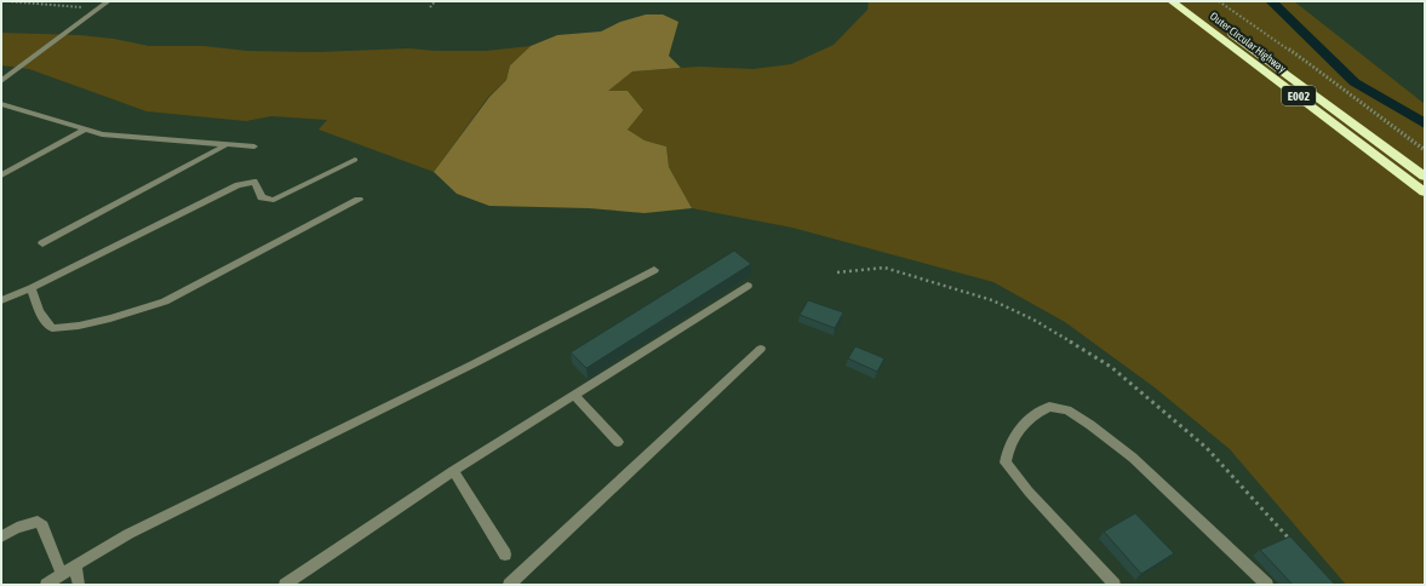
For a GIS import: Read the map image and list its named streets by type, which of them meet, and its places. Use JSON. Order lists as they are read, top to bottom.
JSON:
{
  "streets": {
    "highway": ["Outer Circular Highway", "E002"]
  }
}
